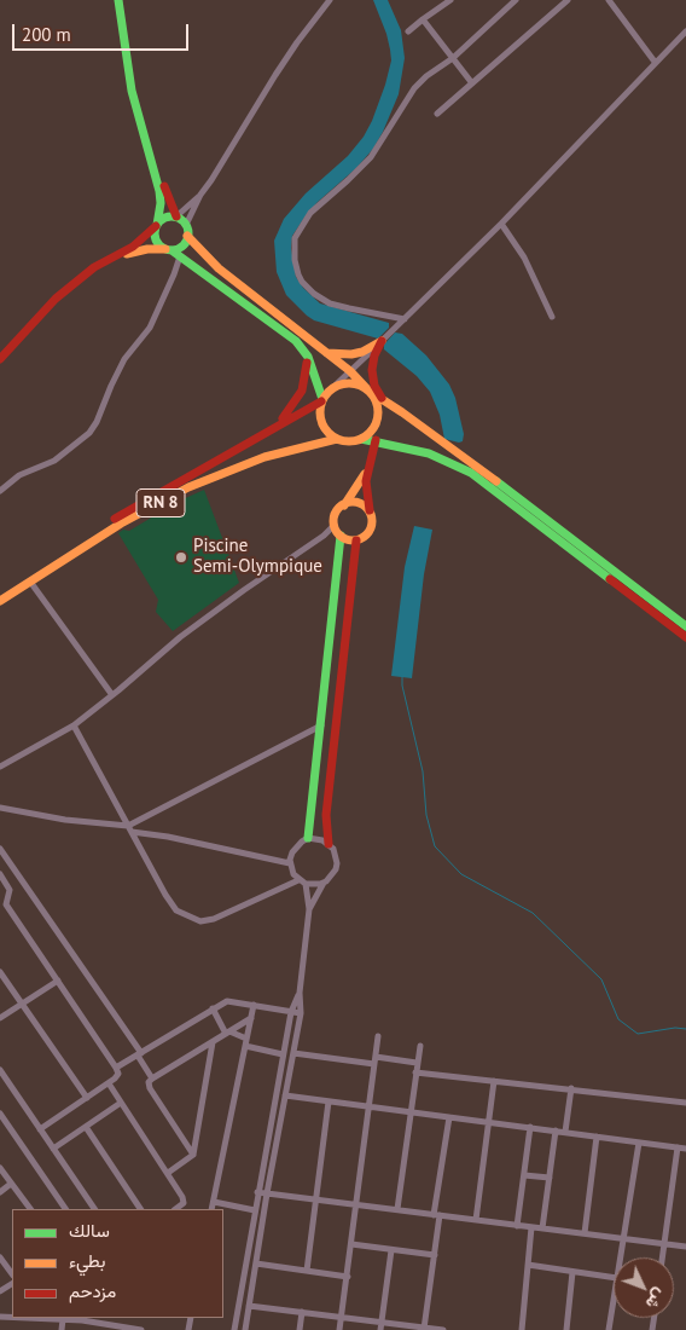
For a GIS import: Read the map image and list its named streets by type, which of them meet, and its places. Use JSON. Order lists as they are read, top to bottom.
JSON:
{
  "streets": {
    "main road": ["RN 8"]
  },
  "places": ["Piscine Semi-Olympique"],
  "legend": ["سالك", "بطيء", "مزدحم"],
  "scale_bar": "200 m",
  "north": "bottom right"
}
